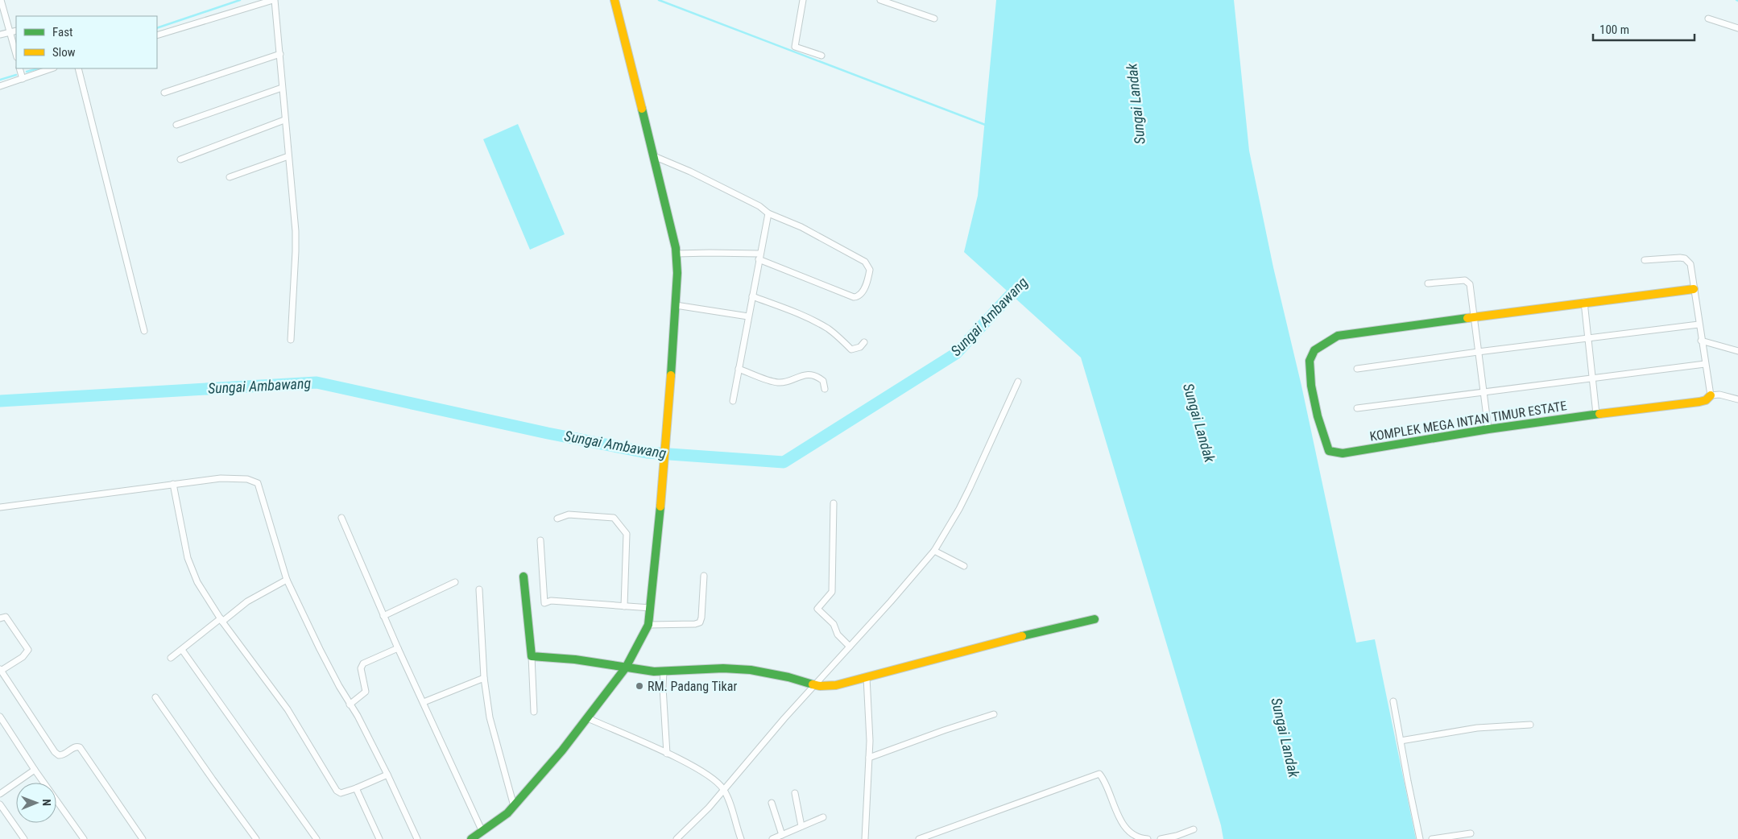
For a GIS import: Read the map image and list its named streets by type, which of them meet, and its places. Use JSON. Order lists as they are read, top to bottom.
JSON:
{
  "streets": {
    "street": ["KOMPLEK MEGA INTAN TIMUR ESTATE"]
  },
  "water": ["Sungai Landak", "Sungai Ambawang"],
  "places": ["RM. Padang Tikar"],
  "legend": ["Fast", "Slow"],
  "scale_bar": "100 m",
  "north": "right"
}
